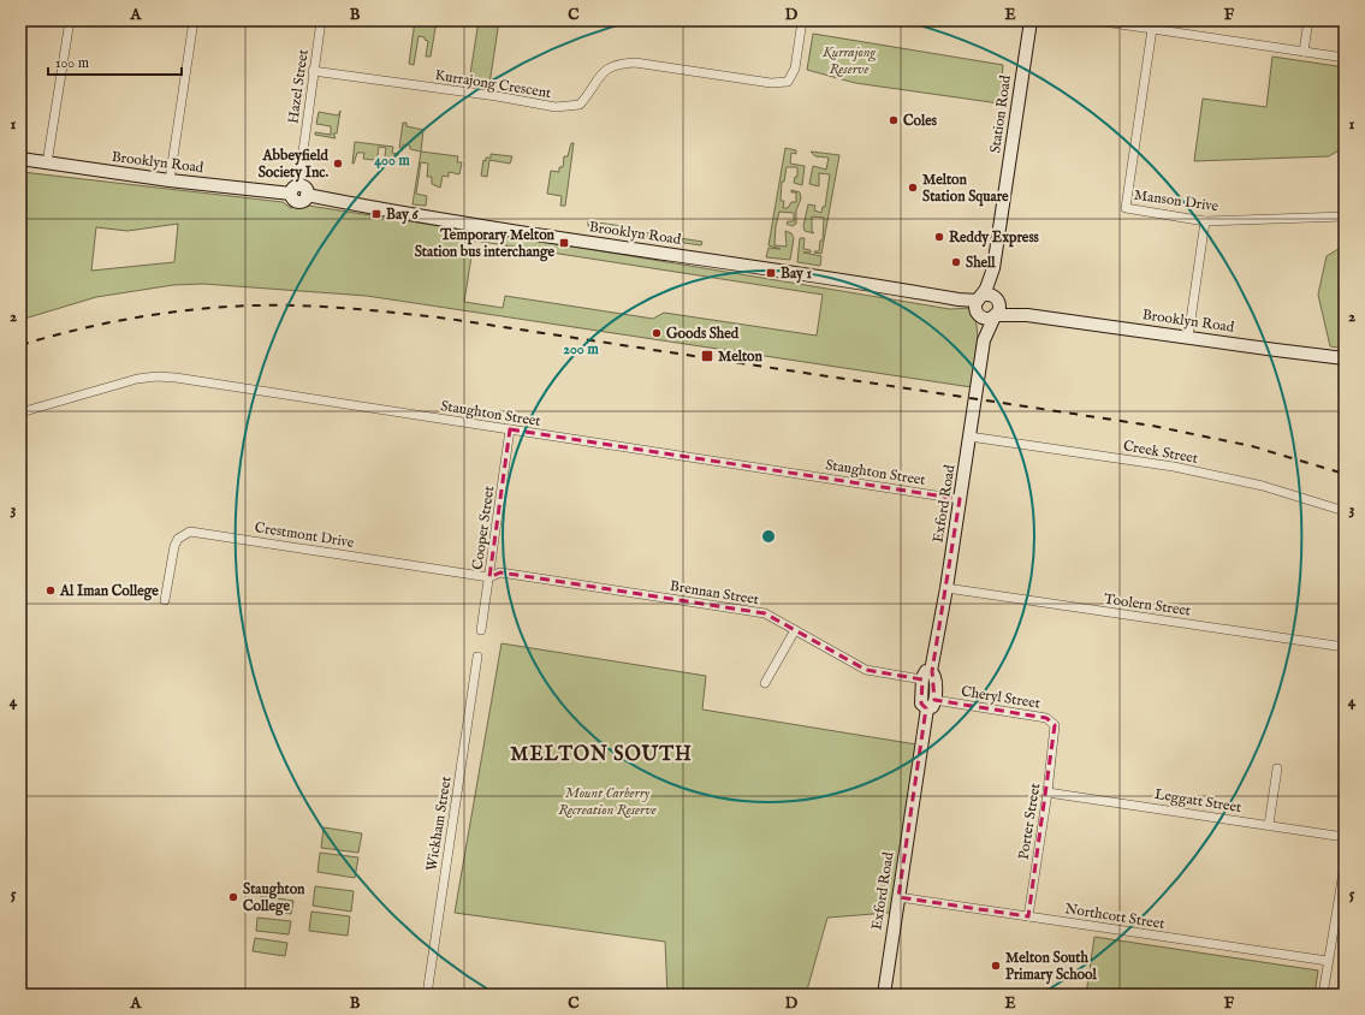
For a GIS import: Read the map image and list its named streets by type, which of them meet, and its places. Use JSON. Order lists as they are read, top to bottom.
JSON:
{
  "streets": {
    "street": [
      "Kurrajong Crescent",
      "Hazel Street",
      "Station Road",
      "Brooklyn Road",
      "Manson Drive",
      "Staughton Street",
      "Creek Street",
      "Exford Road",
      "Cooper Street",
      "Crestmont Drive",
      "Brennan Street",
      "Toolern Street",
      "Cheryl Street",
      "Leggatt Street",
      "Porter Street",
      "Wickham Street",
      "Northcott Street"
    ]
  },
  "crossings": [
    ["Kurrajong Crescent", "Hazel Street"],
    ["Hazel Street", "Brooklyn Road"],
    ["Station Road", "Brooklyn Road"],
    ["Station Road", "Exford Road"],
    ["Brooklyn Road", "Exford Road"],
    ["Staughton Street", "Exford Road"],
    ["Staughton Street", "Cooper Street"],
    ["Creek Street", "Exford Road"],
    ["Exford Road", "Brennan Street"],
    ["Exford Road", "Toolern Street"],
    ["Exford Road", "Cheryl Street"],
    ["Exford Road", "Northcott Street"],
    ["Cooper Street", "Crestmont Drive"],
    ["Cooper Street", "Brennan Street"],
    ["Crestmont Drive", "Brennan Street"],
    ["Cheryl Street", "Porter Street"],
    ["Leggatt Street", "Porter Street"],
    ["Porter Street", "Northcott Street"]
  ],
  "districts": ["MELTON SOUTH"],
  "parks": ["Kurrajong Reserve", "Mount Carberry Recreation Reserve"],
  "places": {
    "other": [
      "Coles",
      "Abbeyfield Society Inc.",
      "Melton Station Square",
      "Reddy Express",
      "Shell",
      "Goods Shed",
      "Al Iman College",
      "Staughton College",
      "Melton South Primary School"
    ],
    "transit": [
      "Bay 6",
      "Temporary Melton Station bus interchange",
      "Bay 1",
      "Melton"
    ]
  },
  "scale_bar": "100 m",
  "grid": {
    "columns": [
      "A",
      "B",
      "C",
      "D",
      "E",
      "F"
    ],
    "rows": [
      "1",
      "2",
      "3",
      "4",
      "5"
    ]
  },
  "rings": ["400 m", "200 m"]
}
